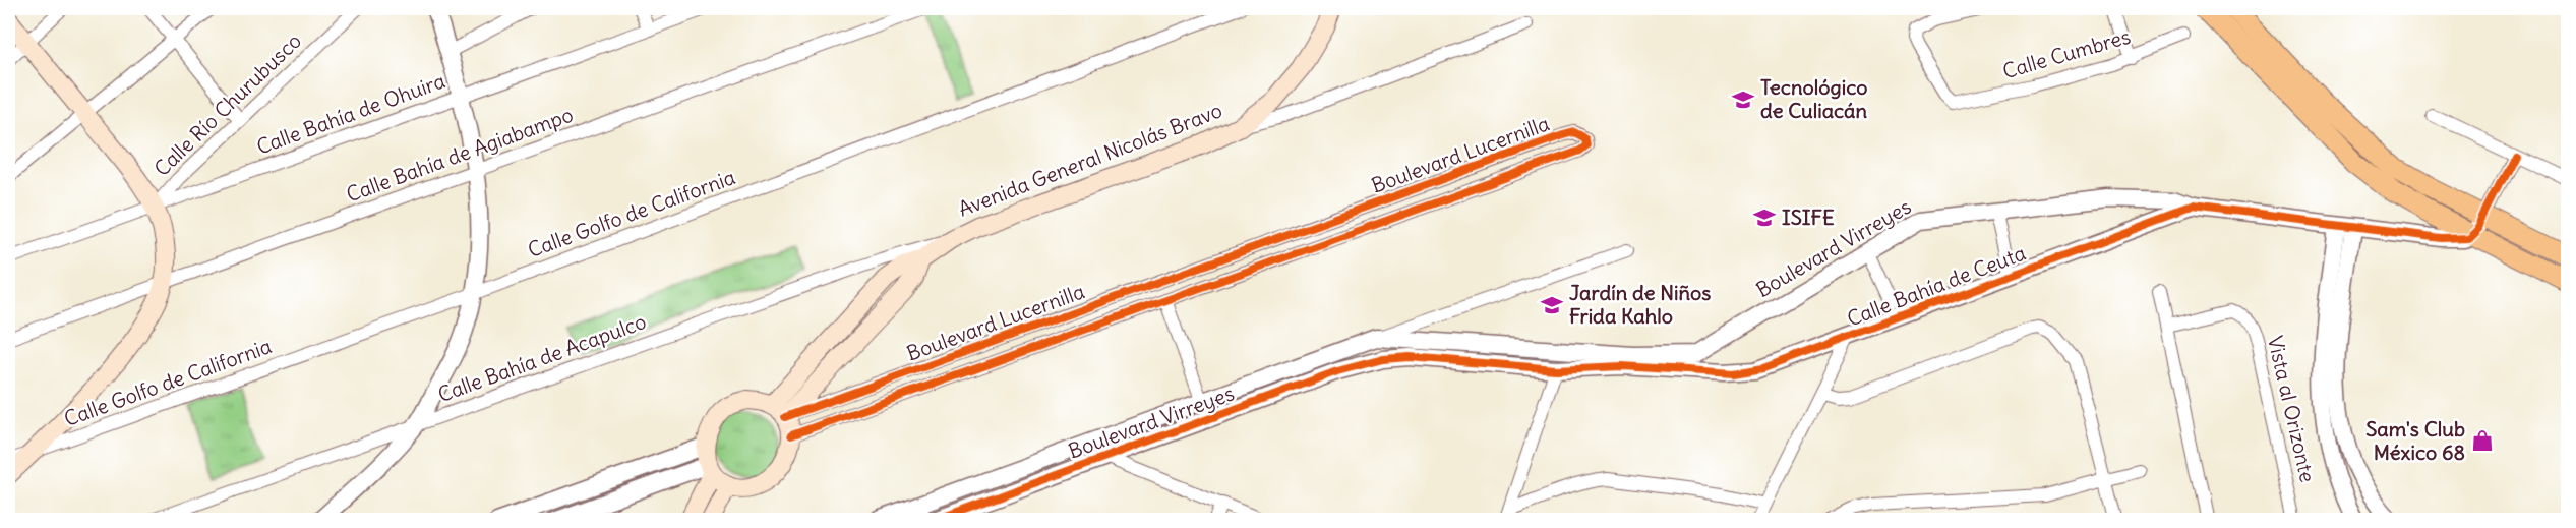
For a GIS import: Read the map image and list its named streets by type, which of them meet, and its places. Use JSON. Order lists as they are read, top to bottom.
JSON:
{
  "streets": {
    "main road": ["Avenida General Nicolás Bravo"],
    "street": [
      "Calle Cumbres",
      "Calle Río Churubusco",
      "Calle Bahía de Ohuira",
      "Calle Bahía de Agiabampo",
      "Boulevard Lucernilla",
      "Calle Golfo de California",
      "Boulevard Virreyes",
      "Calle Bahía de Ceuta",
      "Calle Bahía de Acapulco",
      "Vista al Orizonte"
    ]
  },
  "crossings": [
    ["Calle Río Churubusco", "Calle Bahía de Ohuira"],
    ["Boulevard Lucernilla", "Avenida General Nicolás Bravo"],
    ["Avenida General Nicolás Bravo", "Calle Bahía de Acapulco"],
    ["Boulevard Virreyes", "Calle Bahía de Ceuta"]
  ],
  "places": {
    "school or university": ["Tecnológico de Culiacán", "ISIFE", "Jardín de Niños Frida Kahlo"],
    "shop": ["Sam's Club México 68"]
  }
}
